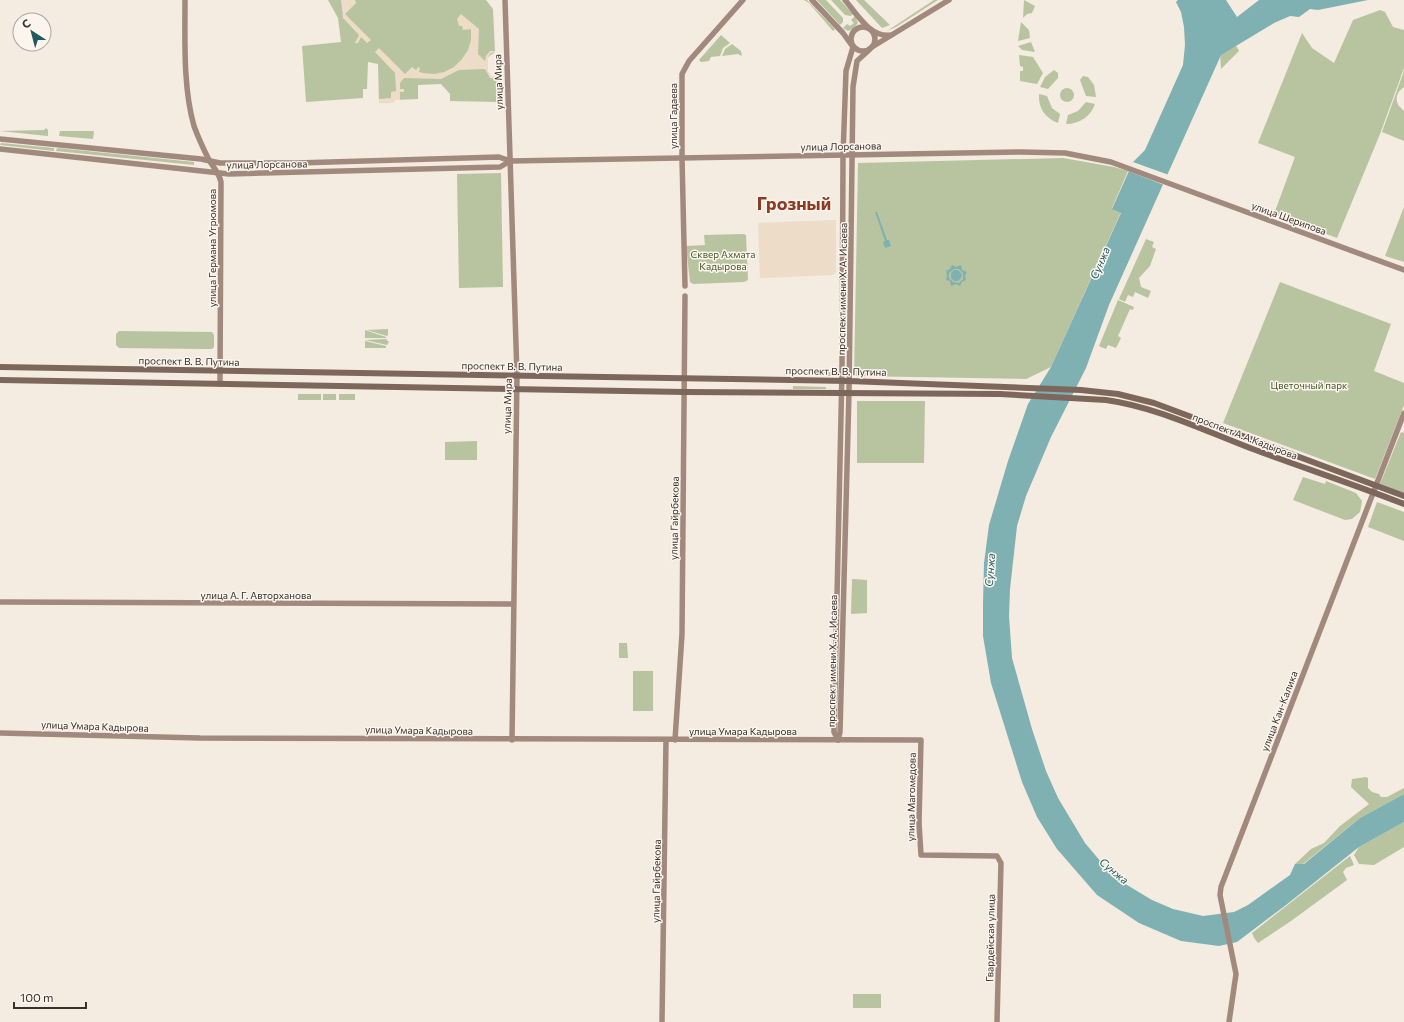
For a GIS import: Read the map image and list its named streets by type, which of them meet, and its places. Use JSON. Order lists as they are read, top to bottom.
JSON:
{
  "streets": {
    "main road": [
      "улица Мира",
      "улица Гадаева",
      "улица Лорсанова",
      "улица Шерипова",
      "улица Германа Угрюмова",
      "проспект имени Х. А. Исаева",
      "проспект В. В. Путина",
      "проспект А.А.Кадырова",
      "улица Гайрбекова",
      "улица А. Г. Авторханова",
      "улица Кан-Калика",
      "улица Умара Кадырова",
      "улица Магомедова",
      "Гвардейская улица"
    ]
  },
  "crossings": [
    ["улица Мира", "улица Лорсанова"],
    ["улица Мира", "проспект В. В. Путина"],
    ["улица Мира", "улица А. Г. Авторханова"],
    ["улица Мира", "улица Умара Кадырова"],
    ["улица Гадаева", "улица Лорсанова"],
    ["улица Лорсанова", "улица Шерипова"],
    ["улица Лорсанова", "улица Германа Угрюмова"],
    ["улица Лорсанова", "проспект имени Х. А. Исаева"],
    ["улица Германа Угрюмова", "проспект В. В. Путина"],
    ["проспект имени Х. А. Исаева", "проспект В. В. Путина"],
    ["проспект имени Х. А. Исаева", "улица Умара Кадырова"],
    ["проспект В. В. Путина", "проспект А.А.Кадырова"],
    ["проспект В. В. Путина", "улица Гайрбекова"],
    ["проспект А.А.Кадырова", "улица Кан-Калика"],
    ["улица Гайрбекова", "улица Умара Кадырова"],
    ["улица Умара Кадырова", "улица Магомедова"],
    ["улица Магомедова", "Гвардейская улица"]
  ],
  "districts": ["Грозный"],
  "water": ["Сунжа"],
  "parks": ["Сквер Ахмата Кадырова", "Цветочный парк"],
  "scale_bar": "100 m",
  "north": "top left"
}
